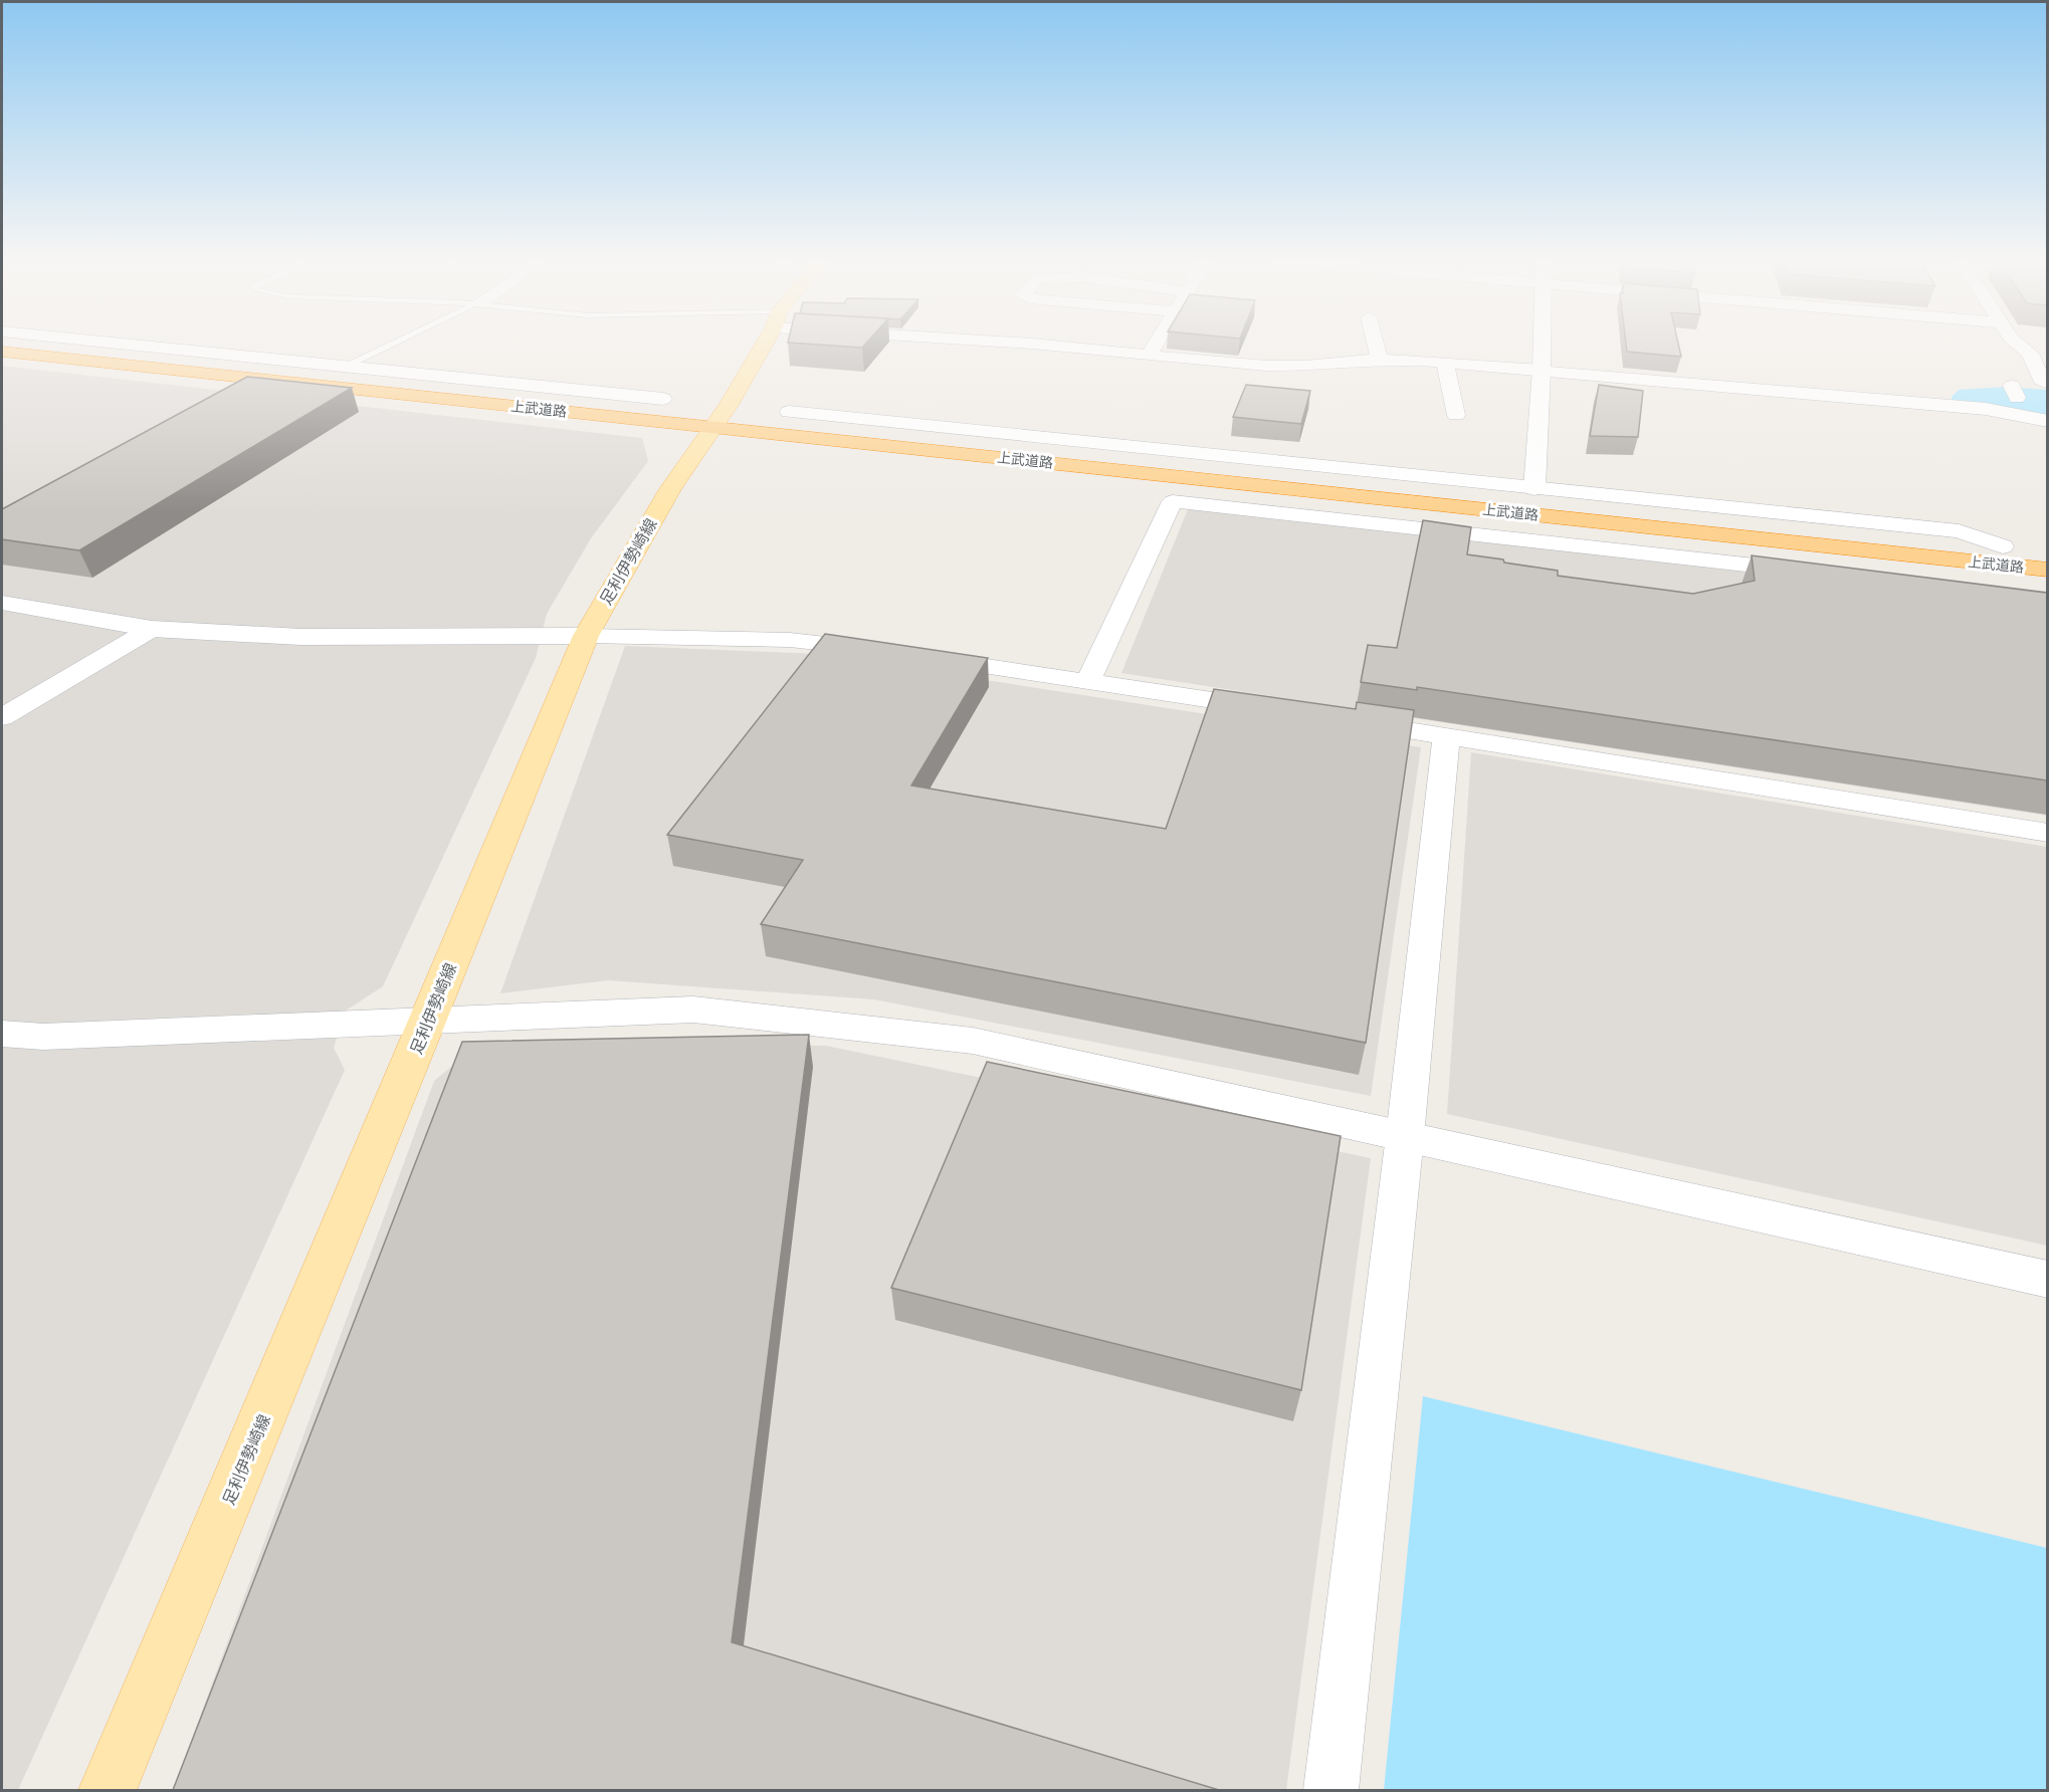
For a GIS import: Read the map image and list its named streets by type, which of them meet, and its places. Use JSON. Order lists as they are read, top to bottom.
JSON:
{
  "streets": {
    "highway": ["上武道路"],
    "main road": ["足利伊勢崎線"]
  },
  "crossings": [
    ["上武道路", "足利伊勢崎線"]
  ]
}
